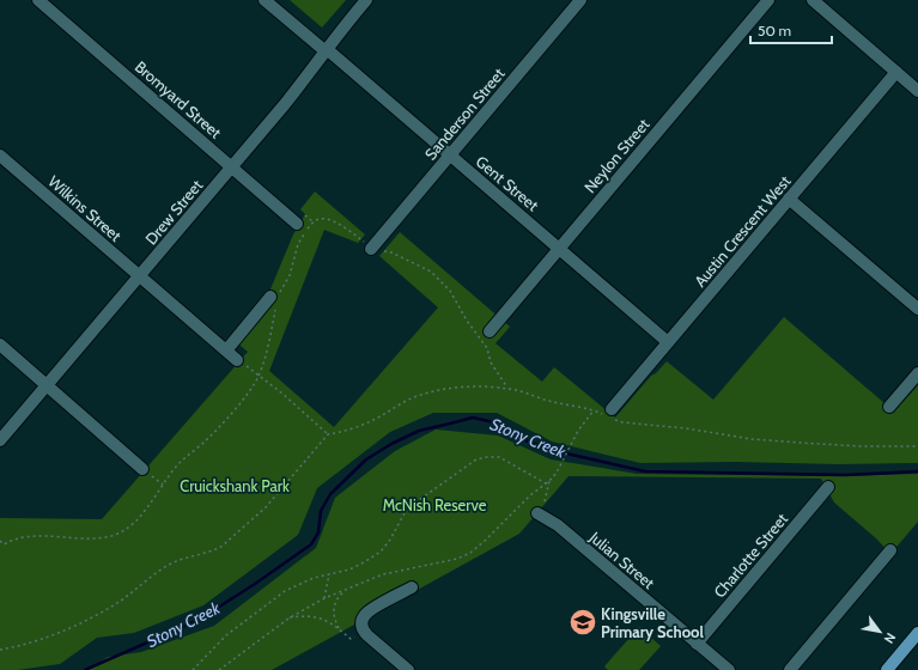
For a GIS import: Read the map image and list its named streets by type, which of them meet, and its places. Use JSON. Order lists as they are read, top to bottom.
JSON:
{
  "streets": {
    "street": [
      "Bromyard Street",
      "Sanderson Street",
      "Neylon Street",
      "Gent Street",
      "Wilkins Street",
      "Drew Street",
      "Austin Crescent West",
      "Charlotte Street",
      "Julian Street"
    ]
  },
  "crossings": [
    ["Bromyard Street", "Drew Street"],
    ["Sanderson Street", "Gent Street"],
    ["Neylon Street", "Gent Street"],
    ["Gent Street", "Drew Street"],
    ["Gent Street", "Austin Crescent West"],
    ["Wilkins Street", "Drew Street"],
    ["Charlotte Street", "Julian Street"]
  ],
  "water": ["Stony Creek"],
  "parks": ["Cruickshank Park", "McNish Reserve"],
  "places": {
    "school or university": ["Kingsville Primary School"]
  },
  "scale_bar": "50 m",
  "north": "bottom right"
}
